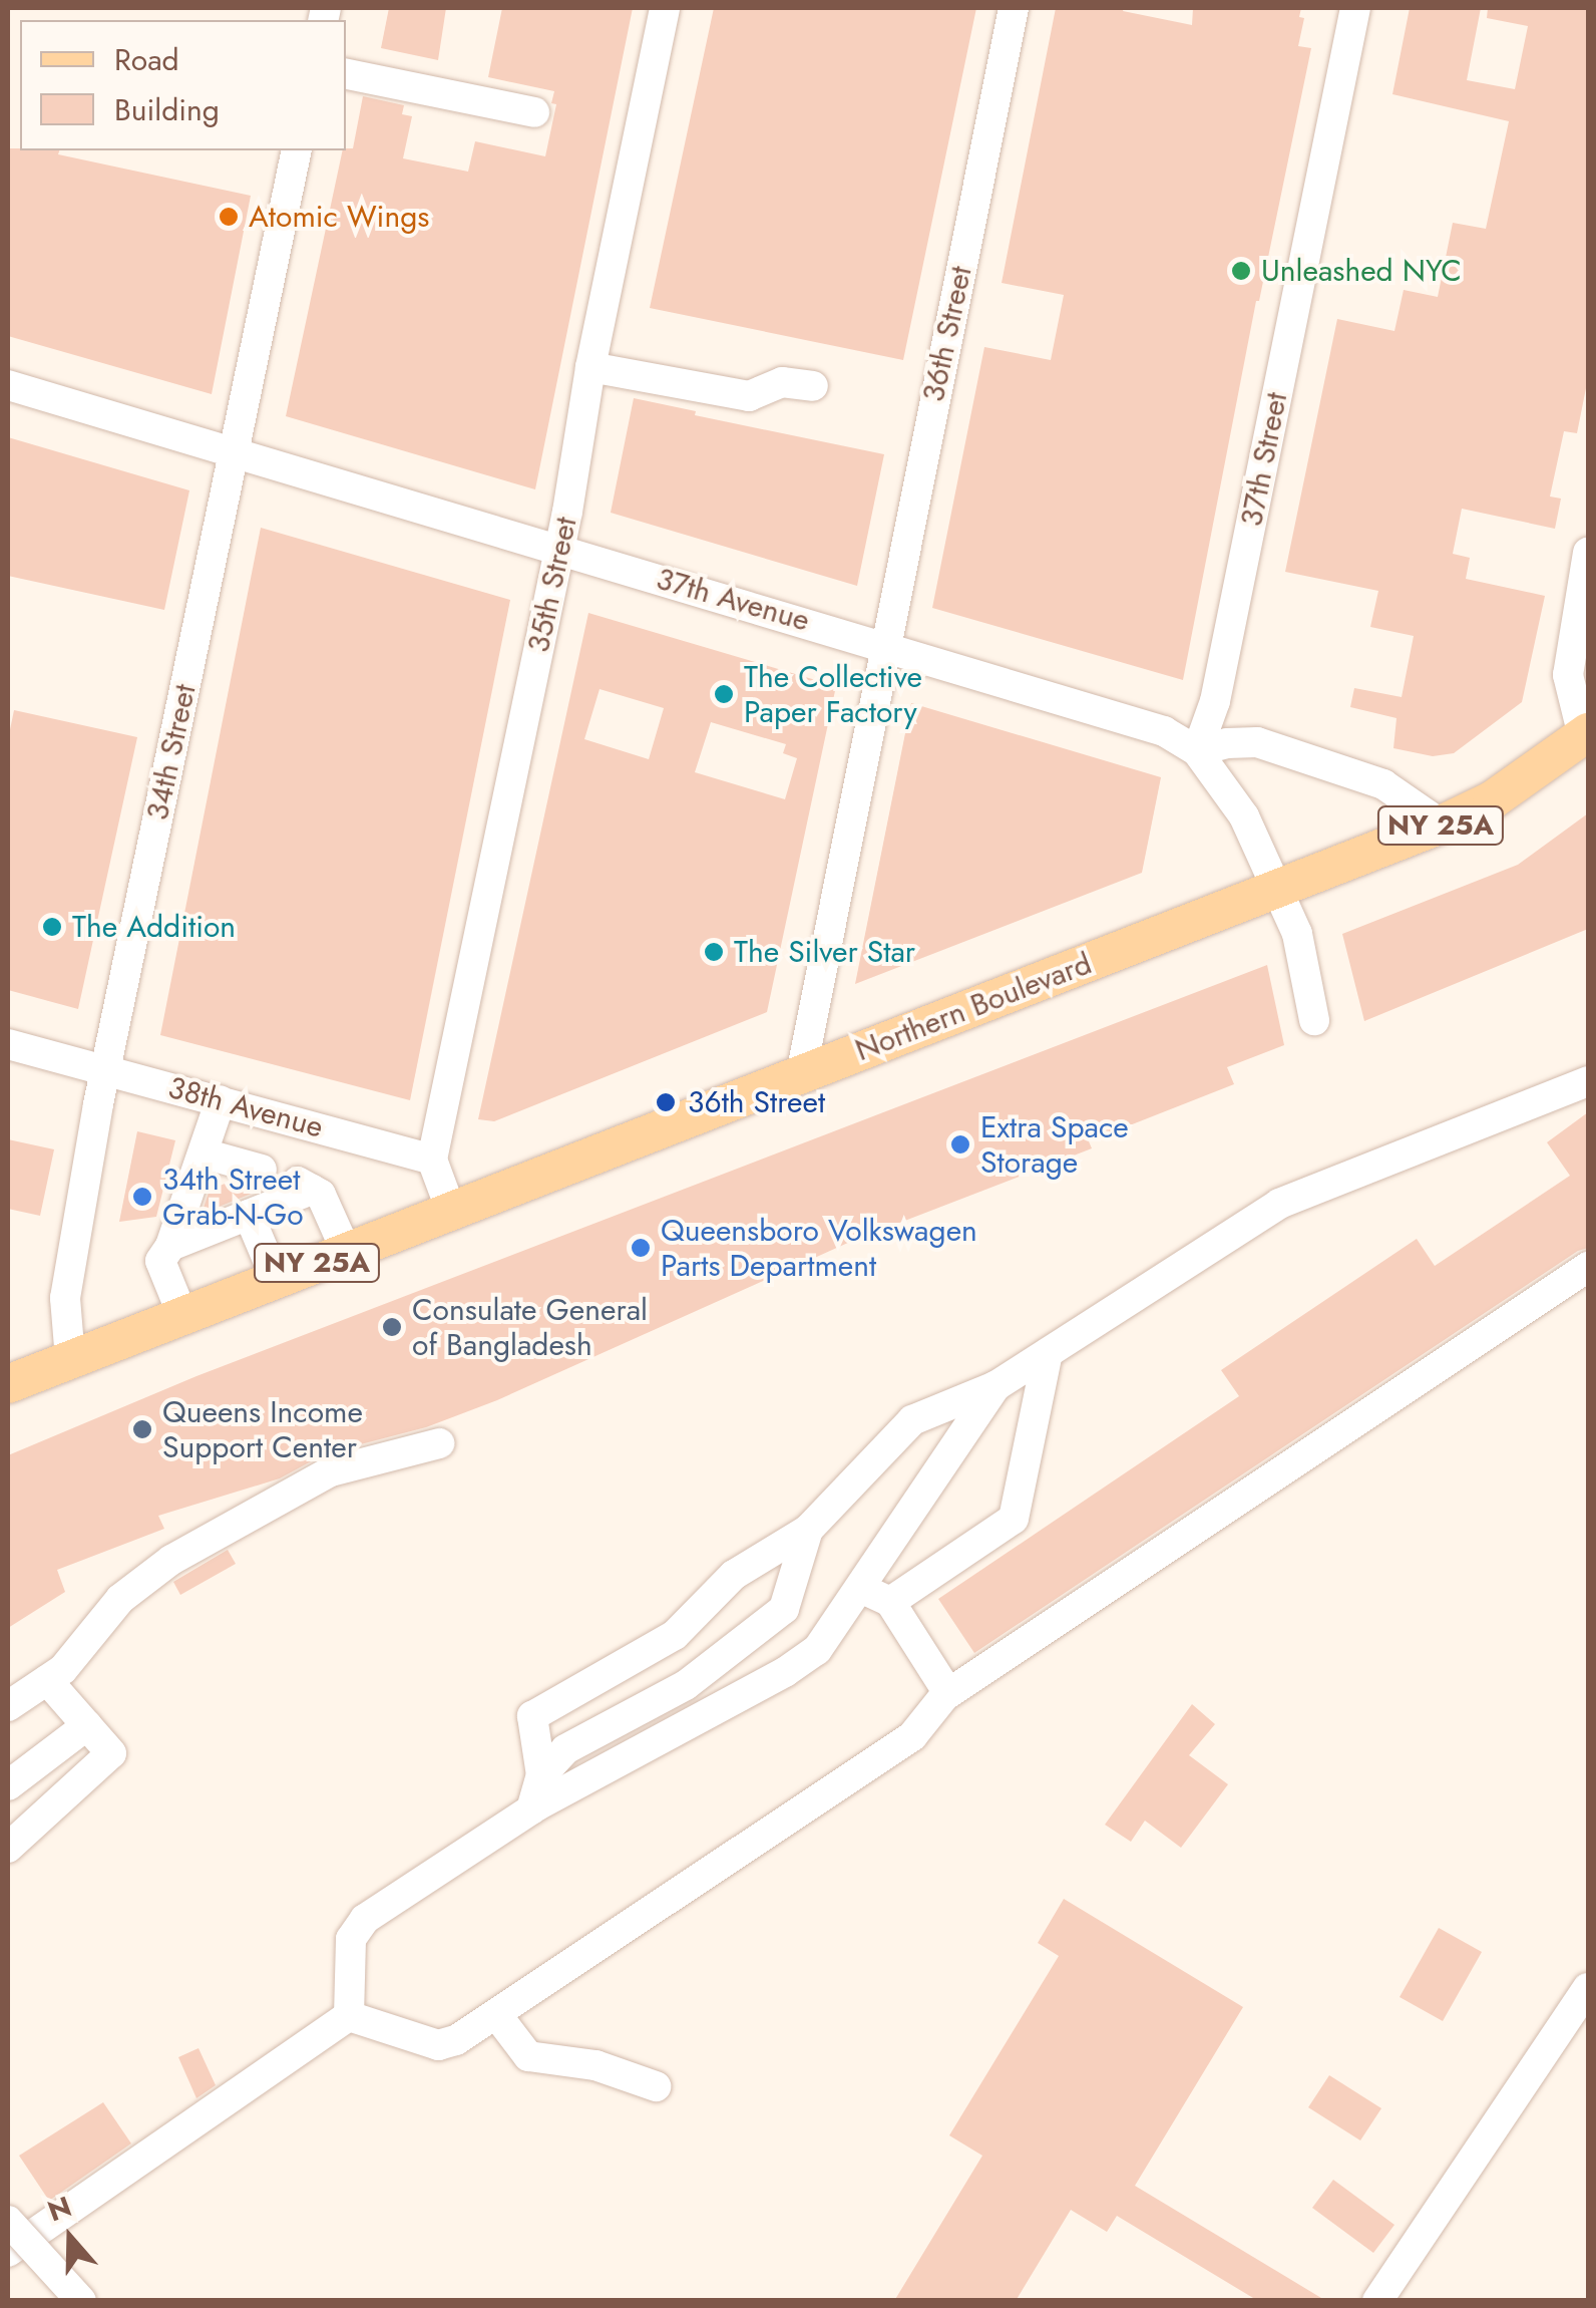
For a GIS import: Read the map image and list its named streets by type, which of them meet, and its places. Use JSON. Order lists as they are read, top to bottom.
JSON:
{
  "streets": {
    "main road": ["NY 25A", "Northern Boulevard"],
    "street": [
      "36th Street",
      "37th Street",
      "35th Street",
      "37th Avenue",
      "34th Street",
      "38th Avenue"
    ]
  },
  "crossings": [
    ["36th Street", "37th Avenue"],
    ["36th Street", "Northern Boulevard"],
    ["37th Street", "37th Avenue"],
    ["35th Street", "37th Avenue"],
    ["35th Street", "38th Avenue"],
    ["37th Avenue", "34th Street"],
    ["34th Street", "Northern Boulevard"],
    ["34th Street", "38th Avenue"]
  ],
  "places": [
    "Atomic Wings",
    "Unleashed NYC",
    "The Collective Paper Factory",
    "The Addition",
    "The Silver Star",
    "36th Street",
    "Extra Space Storage",
    "34th Street Grab-N-Go",
    "Queensboro Volkswagen Parts Department",
    "Consulate General of Bangladesh",
    "Queens Income Support Center"
  ],
  "legend": ["Road", "Building"],
  "north": "top"
}
